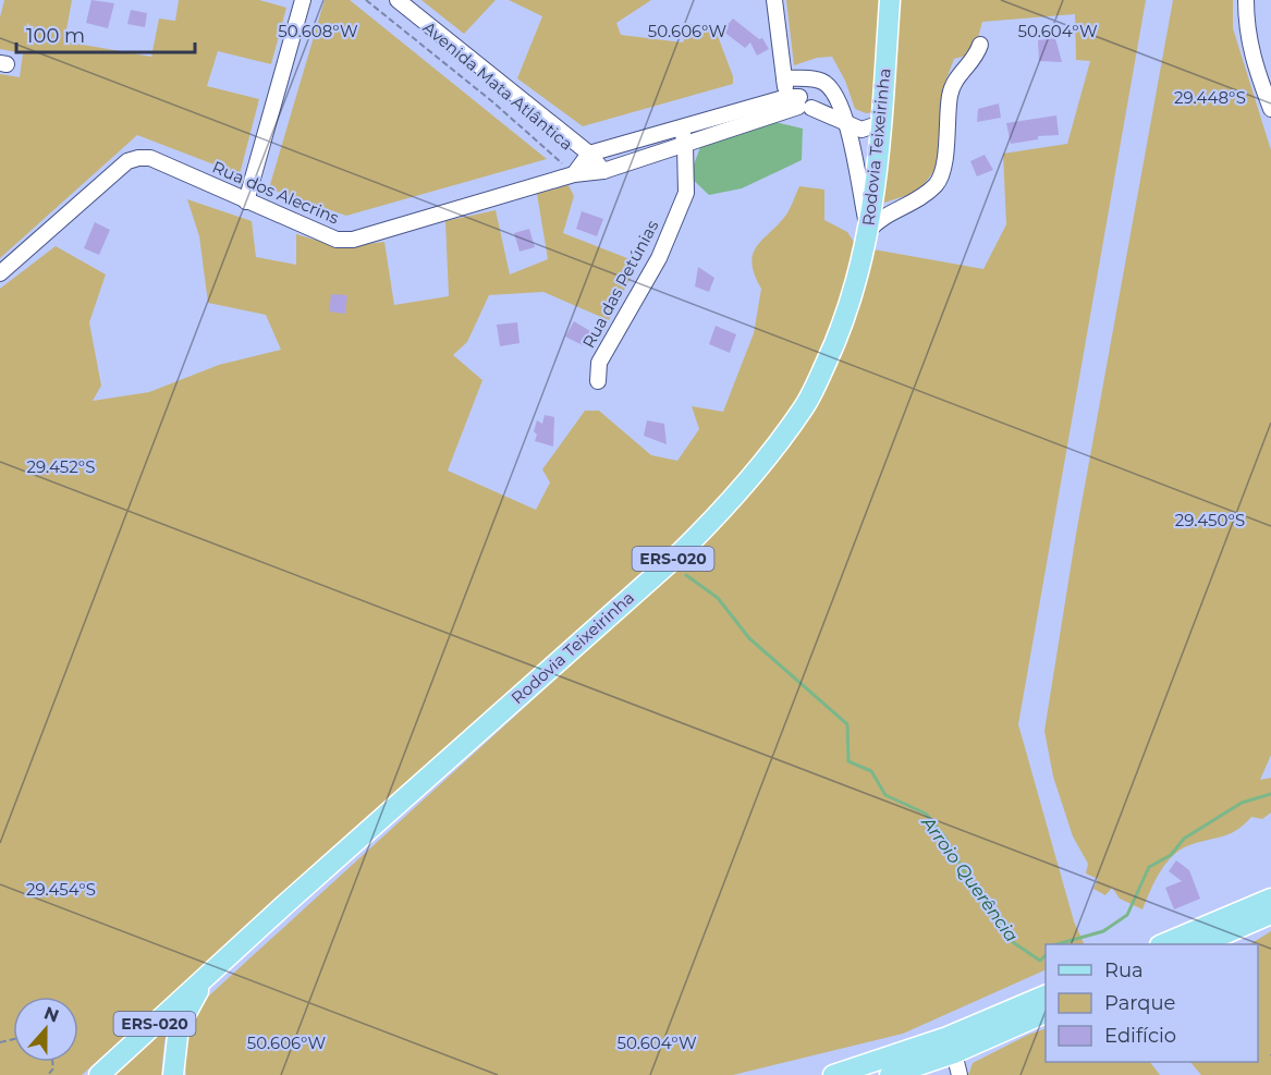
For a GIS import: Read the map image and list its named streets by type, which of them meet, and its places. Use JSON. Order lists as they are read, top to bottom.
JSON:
{
  "streets": {
    "main road": ["Rodovia Teixeirinha", "ERS-020"],
    "street": ["Avenida Mata Atlântica", "Rua dos Alecrins", "Rua das Petúnias"]
  },
  "crossings": [
    ["Avenida Mata Atlântica", "Rua dos Alecrins"],
    ["Avenida Mata Atlântica", "Rua das Petúnias"]
  ],
  "water": ["Arroio Querência"],
  "legend": ["Rua", "Parque", "Edifício"],
  "scale_bar": "100 m",
  "north": "top",
  "coordinates": [
    "50.608°W",
    "50.606°W",
    "50.604°W",
    "29.448°S",
    "29.452°S",
    "29.450°S",
    "29.454°S"
  ]
}
